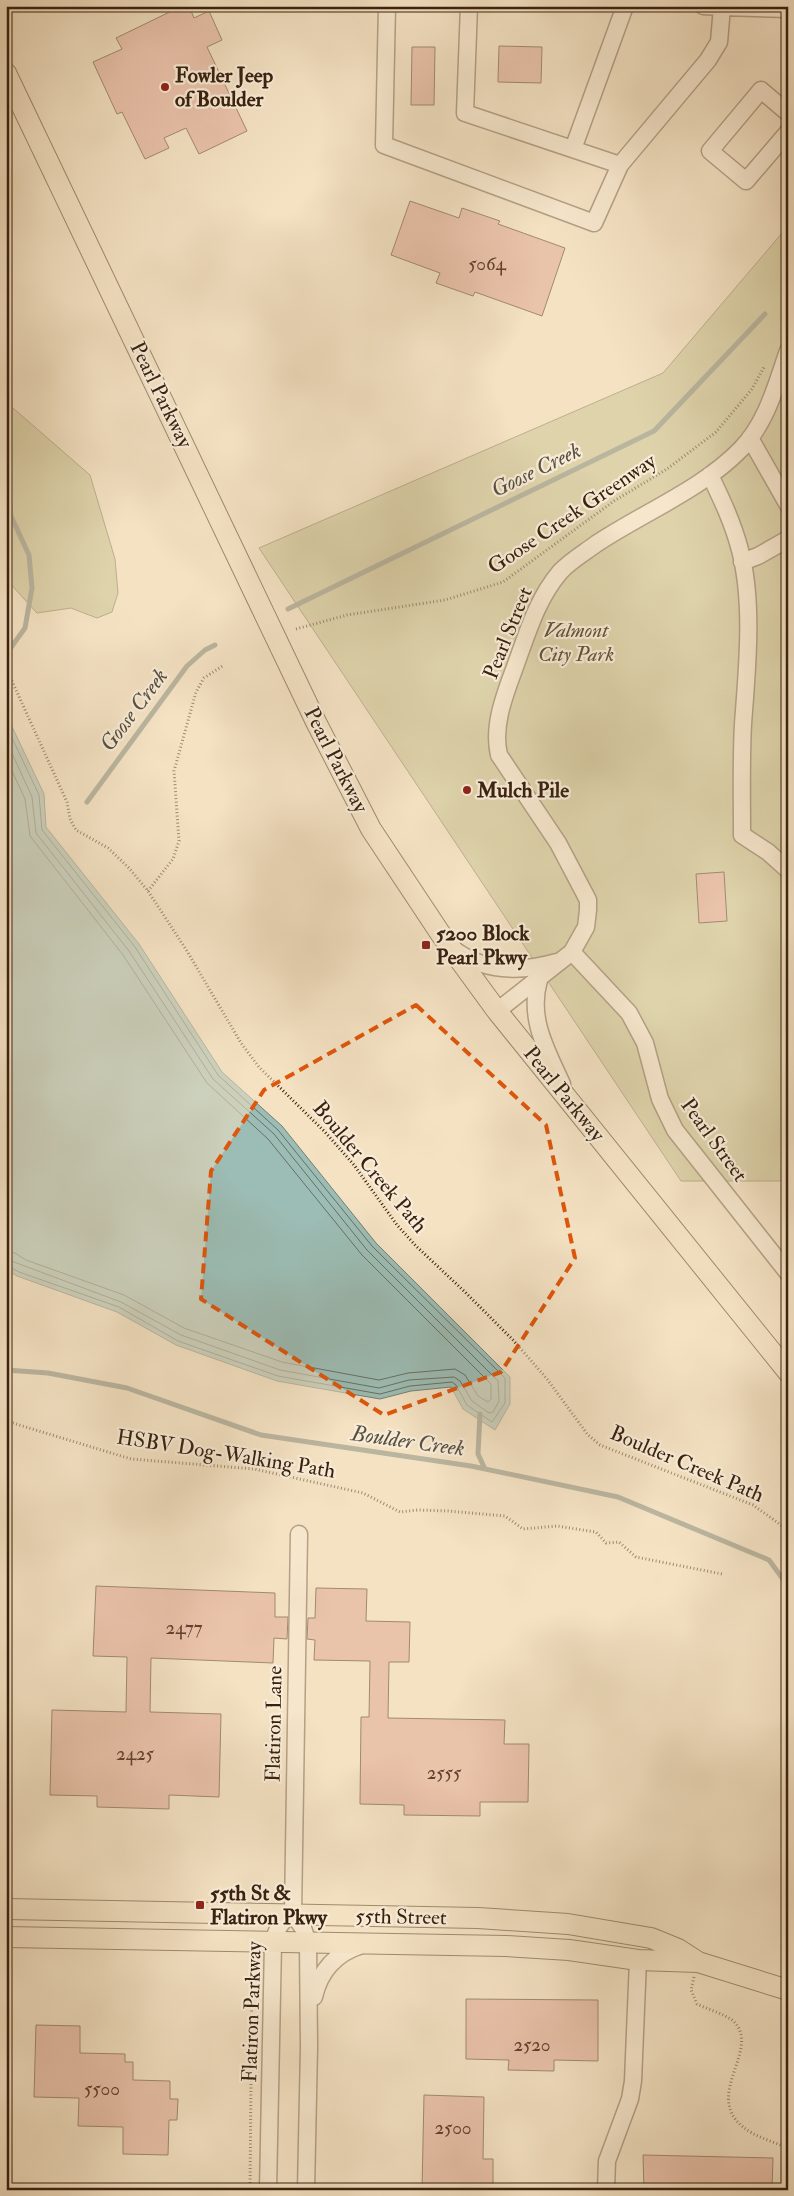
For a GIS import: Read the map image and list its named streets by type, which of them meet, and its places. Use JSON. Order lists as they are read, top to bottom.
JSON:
{
  "streets": {
    "main road": ["Pearl Parkway", "55th Street"],
    "street": ["Pearl Street", "Flatiron Lane", "Flatiron Parkway"],
    "path": ["Goose Creek Greenway", "Boulder Creek Path", "HSBV Dog-Walking Path"]
  },
  "crossings": [
    ["Pearl Parkway", "Pearl Street"],
    ["Flatiron Lane", "55th Street"],
    ["Flatiron Lane", "Flatiron Parkway"],
    ["55th Street", "Flatiron Parkway"]
  ],
  "water": ["Goose Creek", "Boulder Creek"],
  "parks": ["Valmont City Park"],
  "places": {
    "other": ["Fowler Jeep of Boulder", "Mulch Pile"],
    "transit": ["5200 Block Pearl Pkwy", "55th St & Flatiron Pkwy"]
  },
  "house_numbers": [
    "5064",
    "2477",
    "2425",
    "2555",
    "2520",
    "5500",
    "2500"
  ]
}
